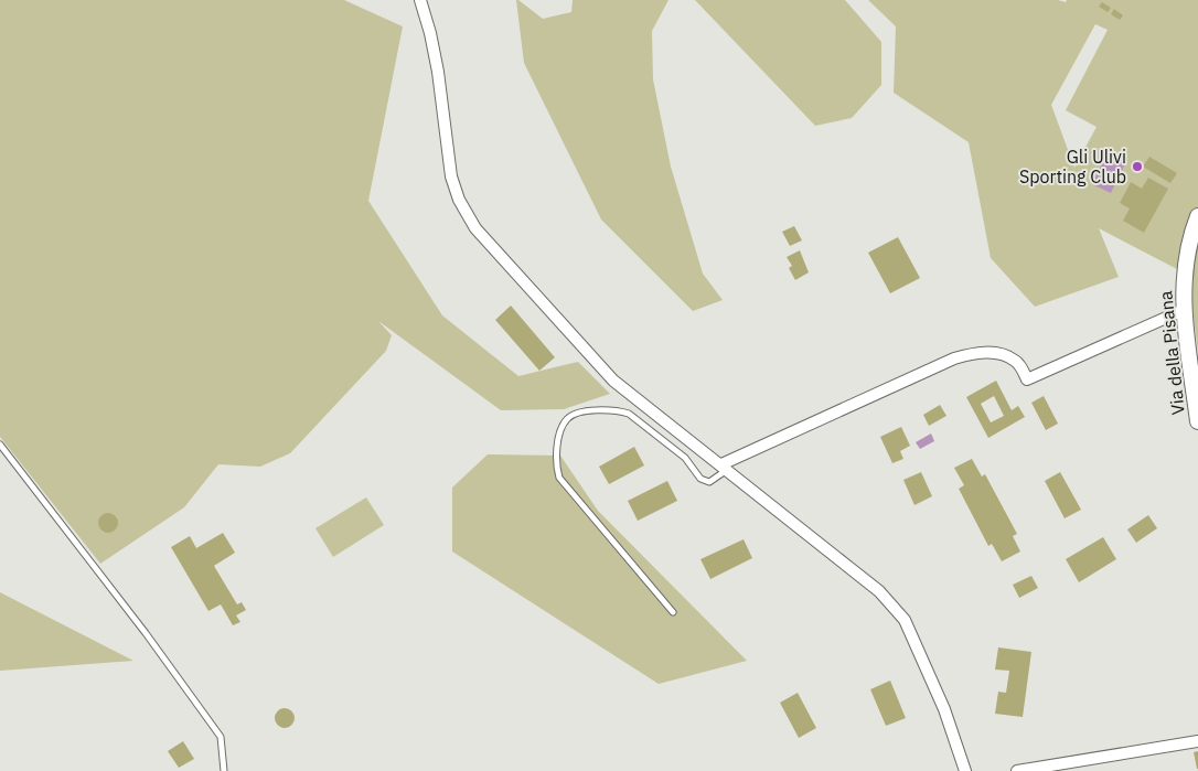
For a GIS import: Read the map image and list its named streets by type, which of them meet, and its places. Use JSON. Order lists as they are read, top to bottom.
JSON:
{
  "streets": {
    "main road": ["Via della Pisana"]
  },
  "places": ["Gli Ulivi Sporting Club"]
}
